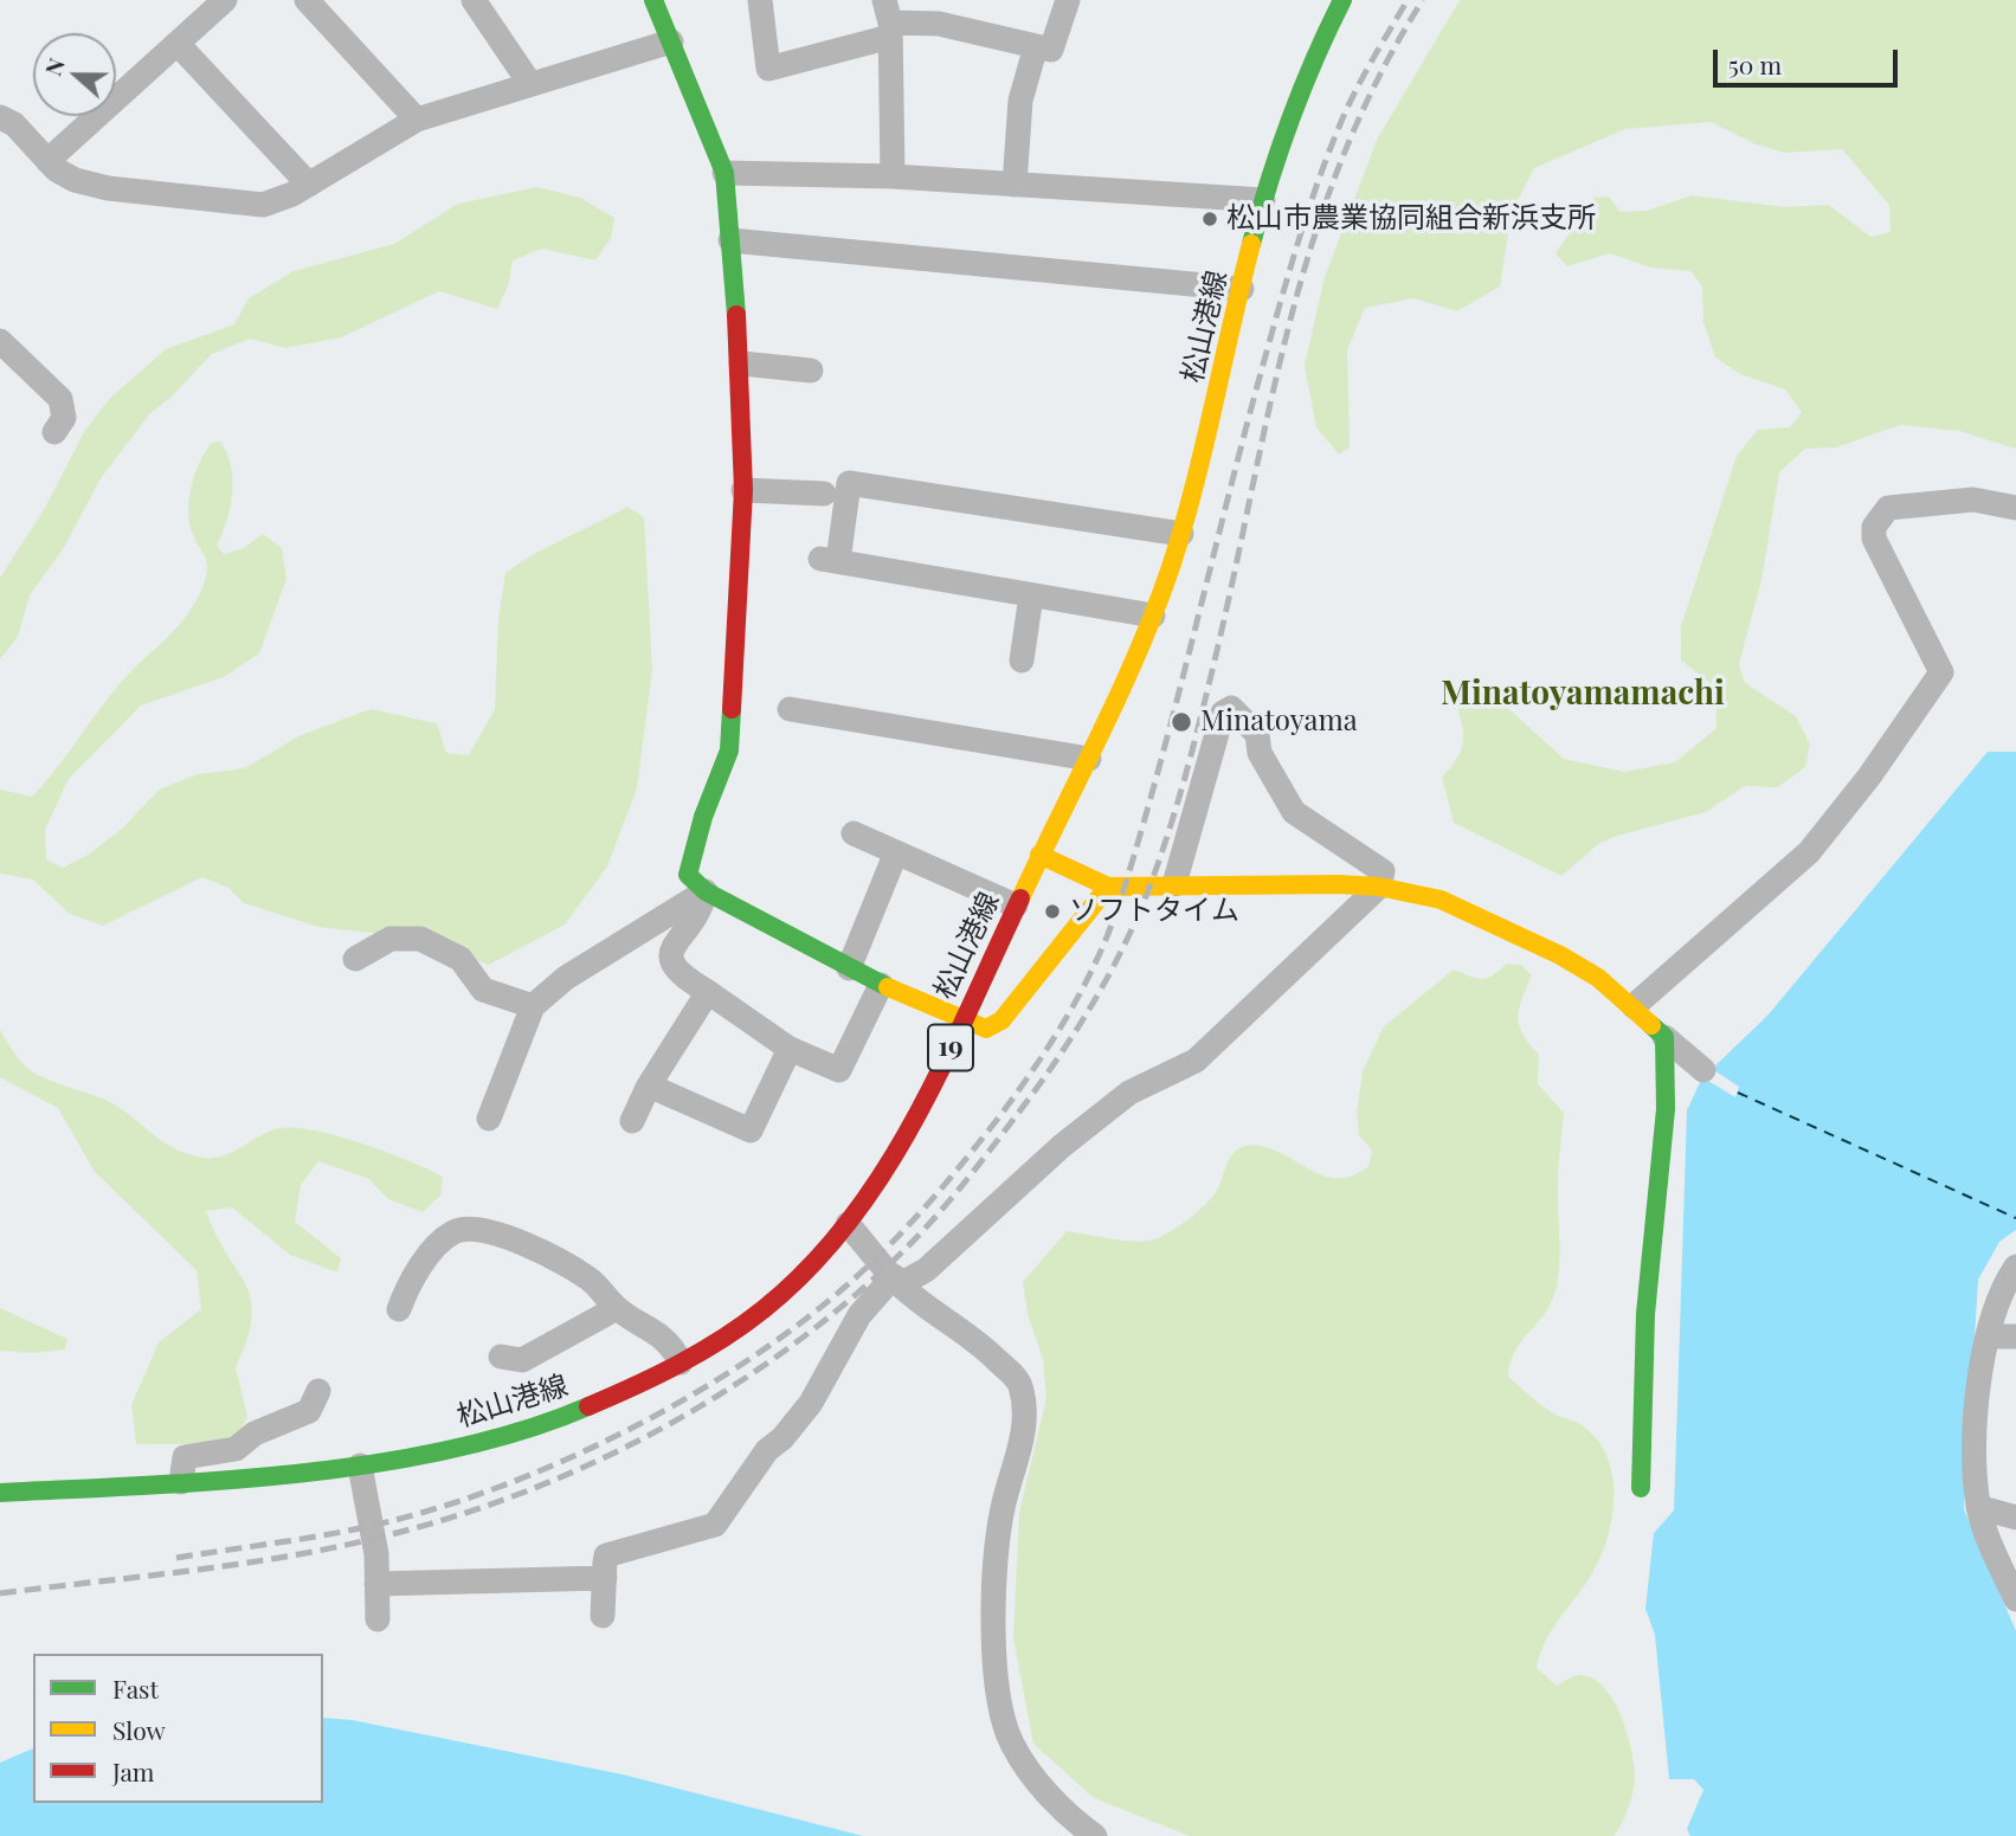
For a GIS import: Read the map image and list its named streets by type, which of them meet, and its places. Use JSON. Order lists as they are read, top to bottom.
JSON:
{
  "streets": {
    "street": ["松山港線", "19"]
  },
  "districts": ["Minatoyamamachi"],
  "places": ["松山市農業協同組合新浜支所", "Minatoyama", "ソフトタイム"],
  "legend": ["Fast", "Slow", "Jam"],
  "scale_bar": "50 m",
  "north": "left"
}
